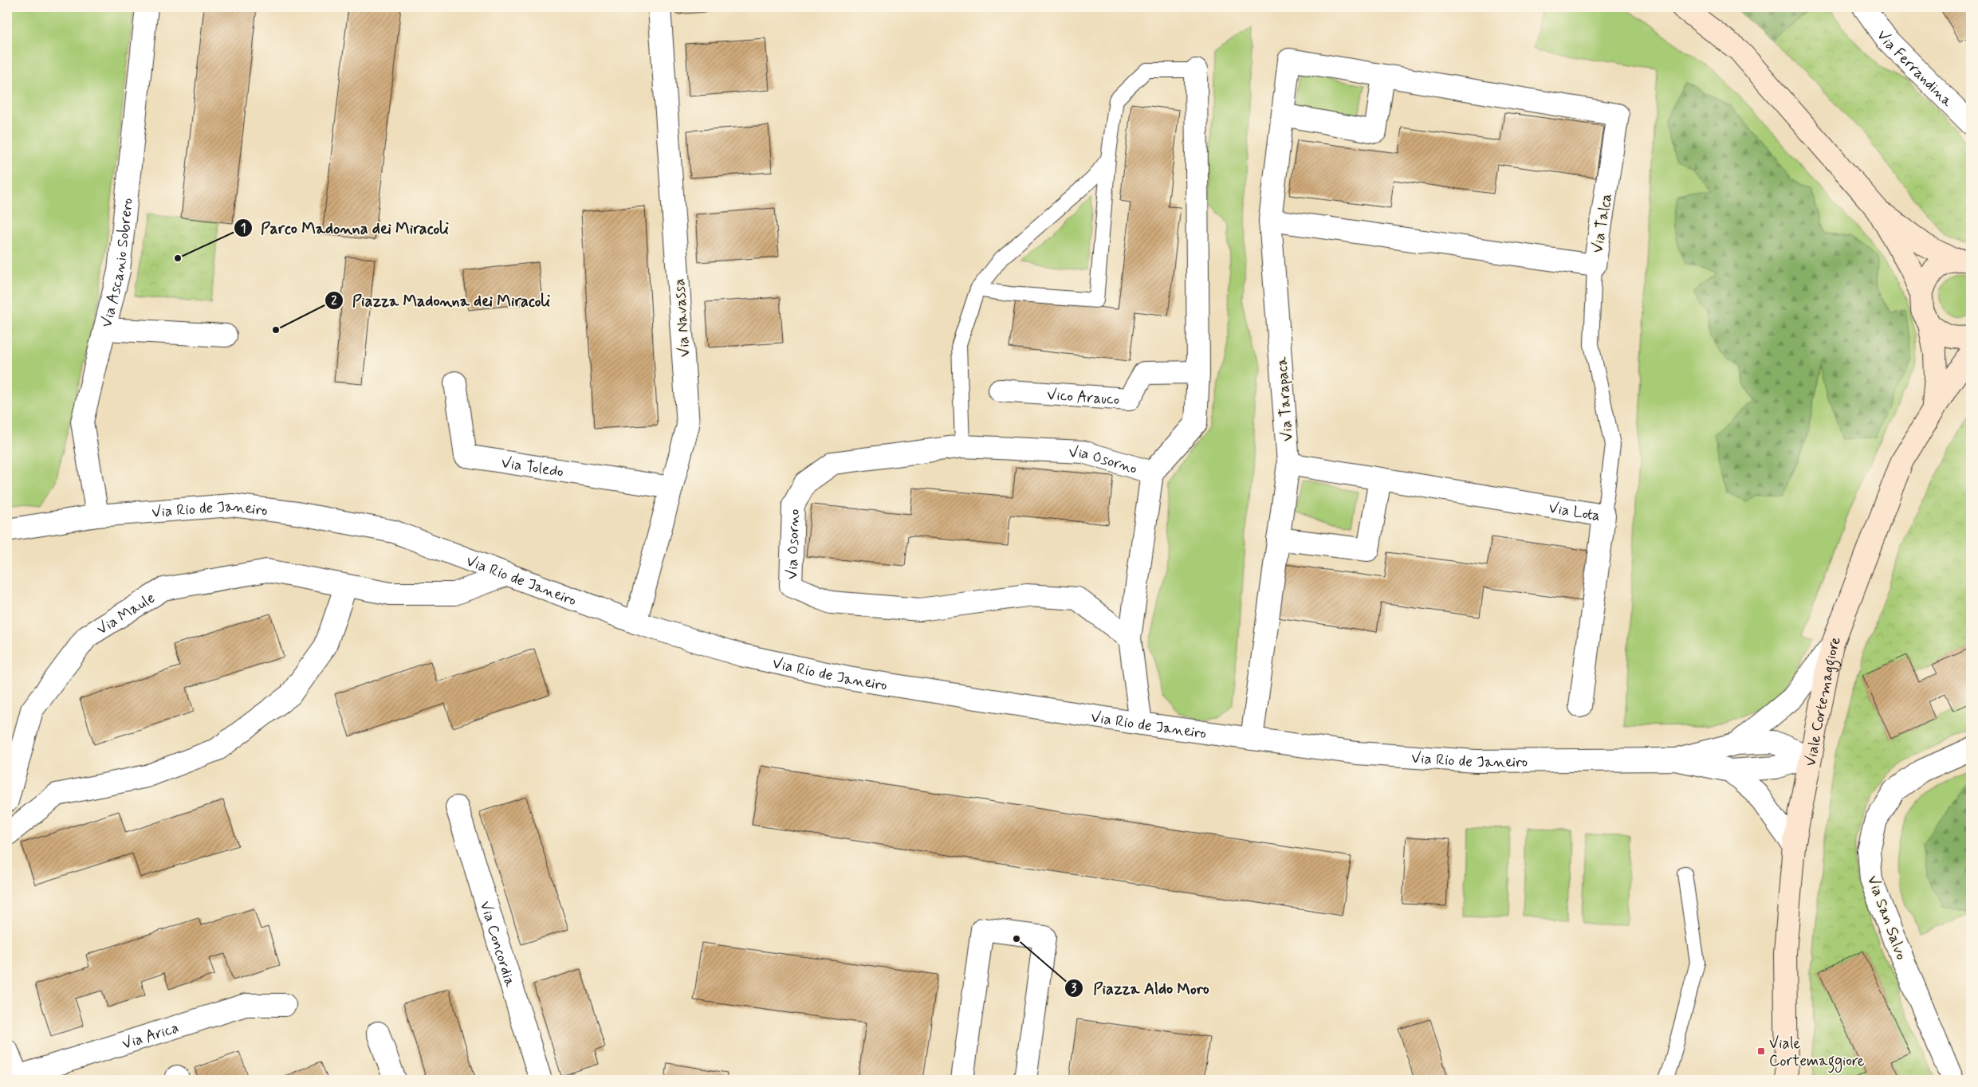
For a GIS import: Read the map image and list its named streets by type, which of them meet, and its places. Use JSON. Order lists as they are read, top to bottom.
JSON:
{
  "streets": {
    "street": [
      "Via Ferrandina",
      "Via Talca",
      "Via Ascanio Sobrero",
      "Via Navassa",
      "Vico Arauco",
      "Via Tarapaca",
      "Via Osorno",
      "Via Toledo",
      "Via Rio de Janeiro",
      "Via Lota",
      "Via Maule",
      "Viale Cortemaggiore",
      "Via San Salvo",
      "Via Concordia",
      "Via Arica"
    ]
  },
  "crossings": [
    ["Via Talca", "Via Tarapaca"],
    ["Via Ascanio Sobrero", "Via Rio de Janeiro"],
    ["Via Navassa", "Via Toledo"],
    ["Via Navassa", "Via Rio de Janeiro"],
    ["Via Tarapaca", "Via Rio de Janeiro"],
    ["Via Tarapaca", "Via Lota"],
    ["Via Rio de Janeiro", "Via Maule"]
  ],
  "places": {
    "other": ["Parco Madonna dei Miracoli", "Piazza Madonna dei Miracoli", "Piazza Aldo Moro"],
    "transit": ["Viale Cortemaggiore"]
  }
}
